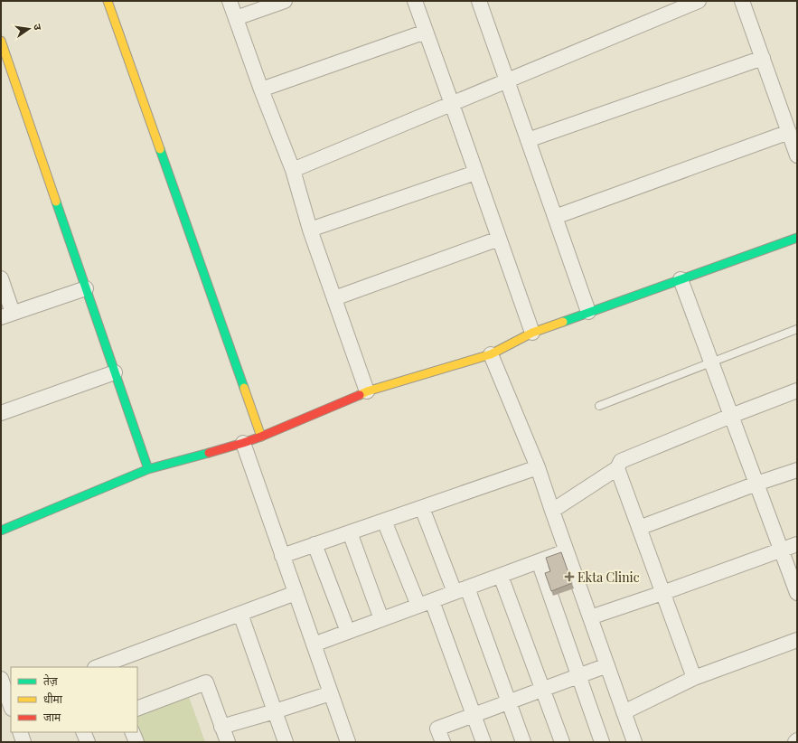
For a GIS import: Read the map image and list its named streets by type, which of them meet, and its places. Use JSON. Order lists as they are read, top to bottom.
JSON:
{
  "places": {
    "health": ["Ekta Clinic"]
  },
  "legend": ["तेज़", "धीमा", "जाम"],
  "north": "right"
}
